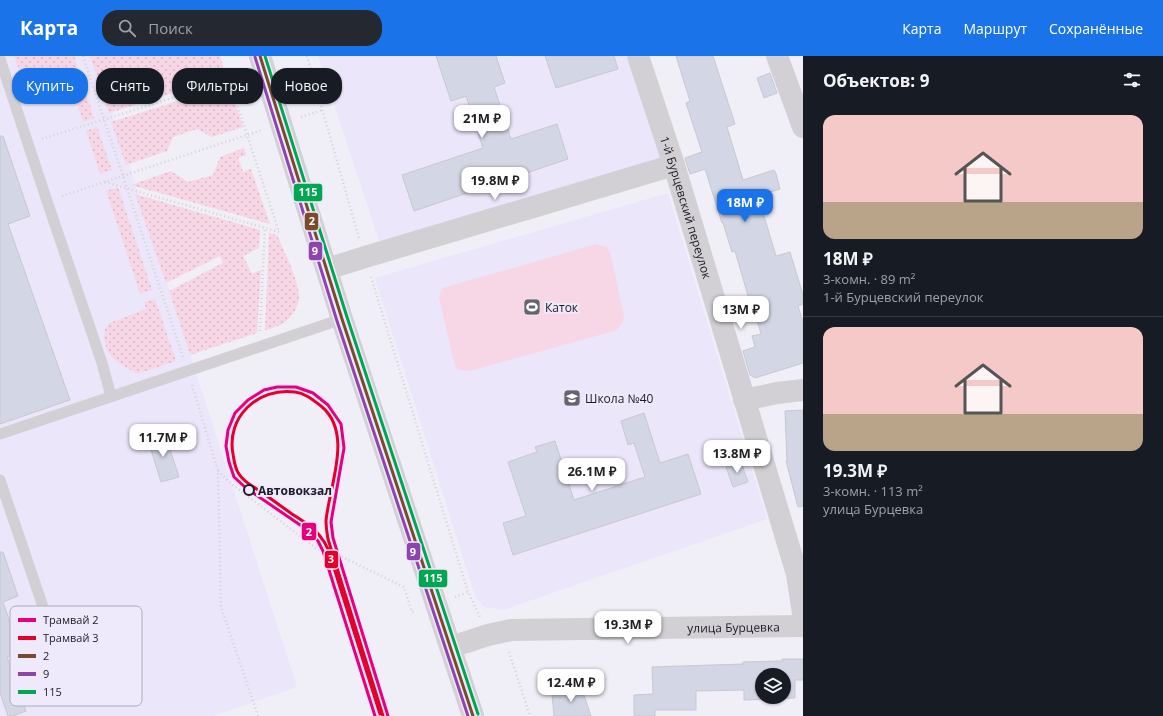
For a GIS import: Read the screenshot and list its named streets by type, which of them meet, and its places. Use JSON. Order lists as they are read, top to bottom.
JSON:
{
  "streets": {
    "street": ["1-й Бурцевский переулок", "улица Бурцевка"]
  },
  "places": {
    "sports": ["Каток"],
    "school or university": ["Школа №40"],
    "other": ["Автовокзал"]
  },
  "lines": [
    "transit line 2",
    "transit line 115",
    "transit line 9",
    "tram line 2",
    "tram line 3"
  ],
  "legend": [
    "Трамвай 2",
    "Трамвай 3",
    "2",
    "9",
    "115"
  ],
  "page": {
    "header": "Карта",
    "search": "Поиск",
    "nav": ["Карта", "Маршрут", "Сохранённые"],
    "heading": "Объектов: 9",
    "chip": [
      "Купить",
      "Снять",
      "Фильтры",
      "Новое"
    ],
    "list": [
      {
        "name": "18M ₽",
        "note": "3-комн. · 89 m² · 1-й Бурцевский переулок"
      },
      {
        "name": "19.3M ₽",
        "note": "3-комн. · 113 m² · улица Бурцевка"
      }
    ],
    "price": [
      "21M ₽",
      "19.8M ₽",
      "18M ₽",
      "13M ₽",
      "11.7M ₽",
      "13.8M ₽",
      "26.1M ₽",
      "19.3M ₽",
      "12.4M ₽"
    ]
  }
}
